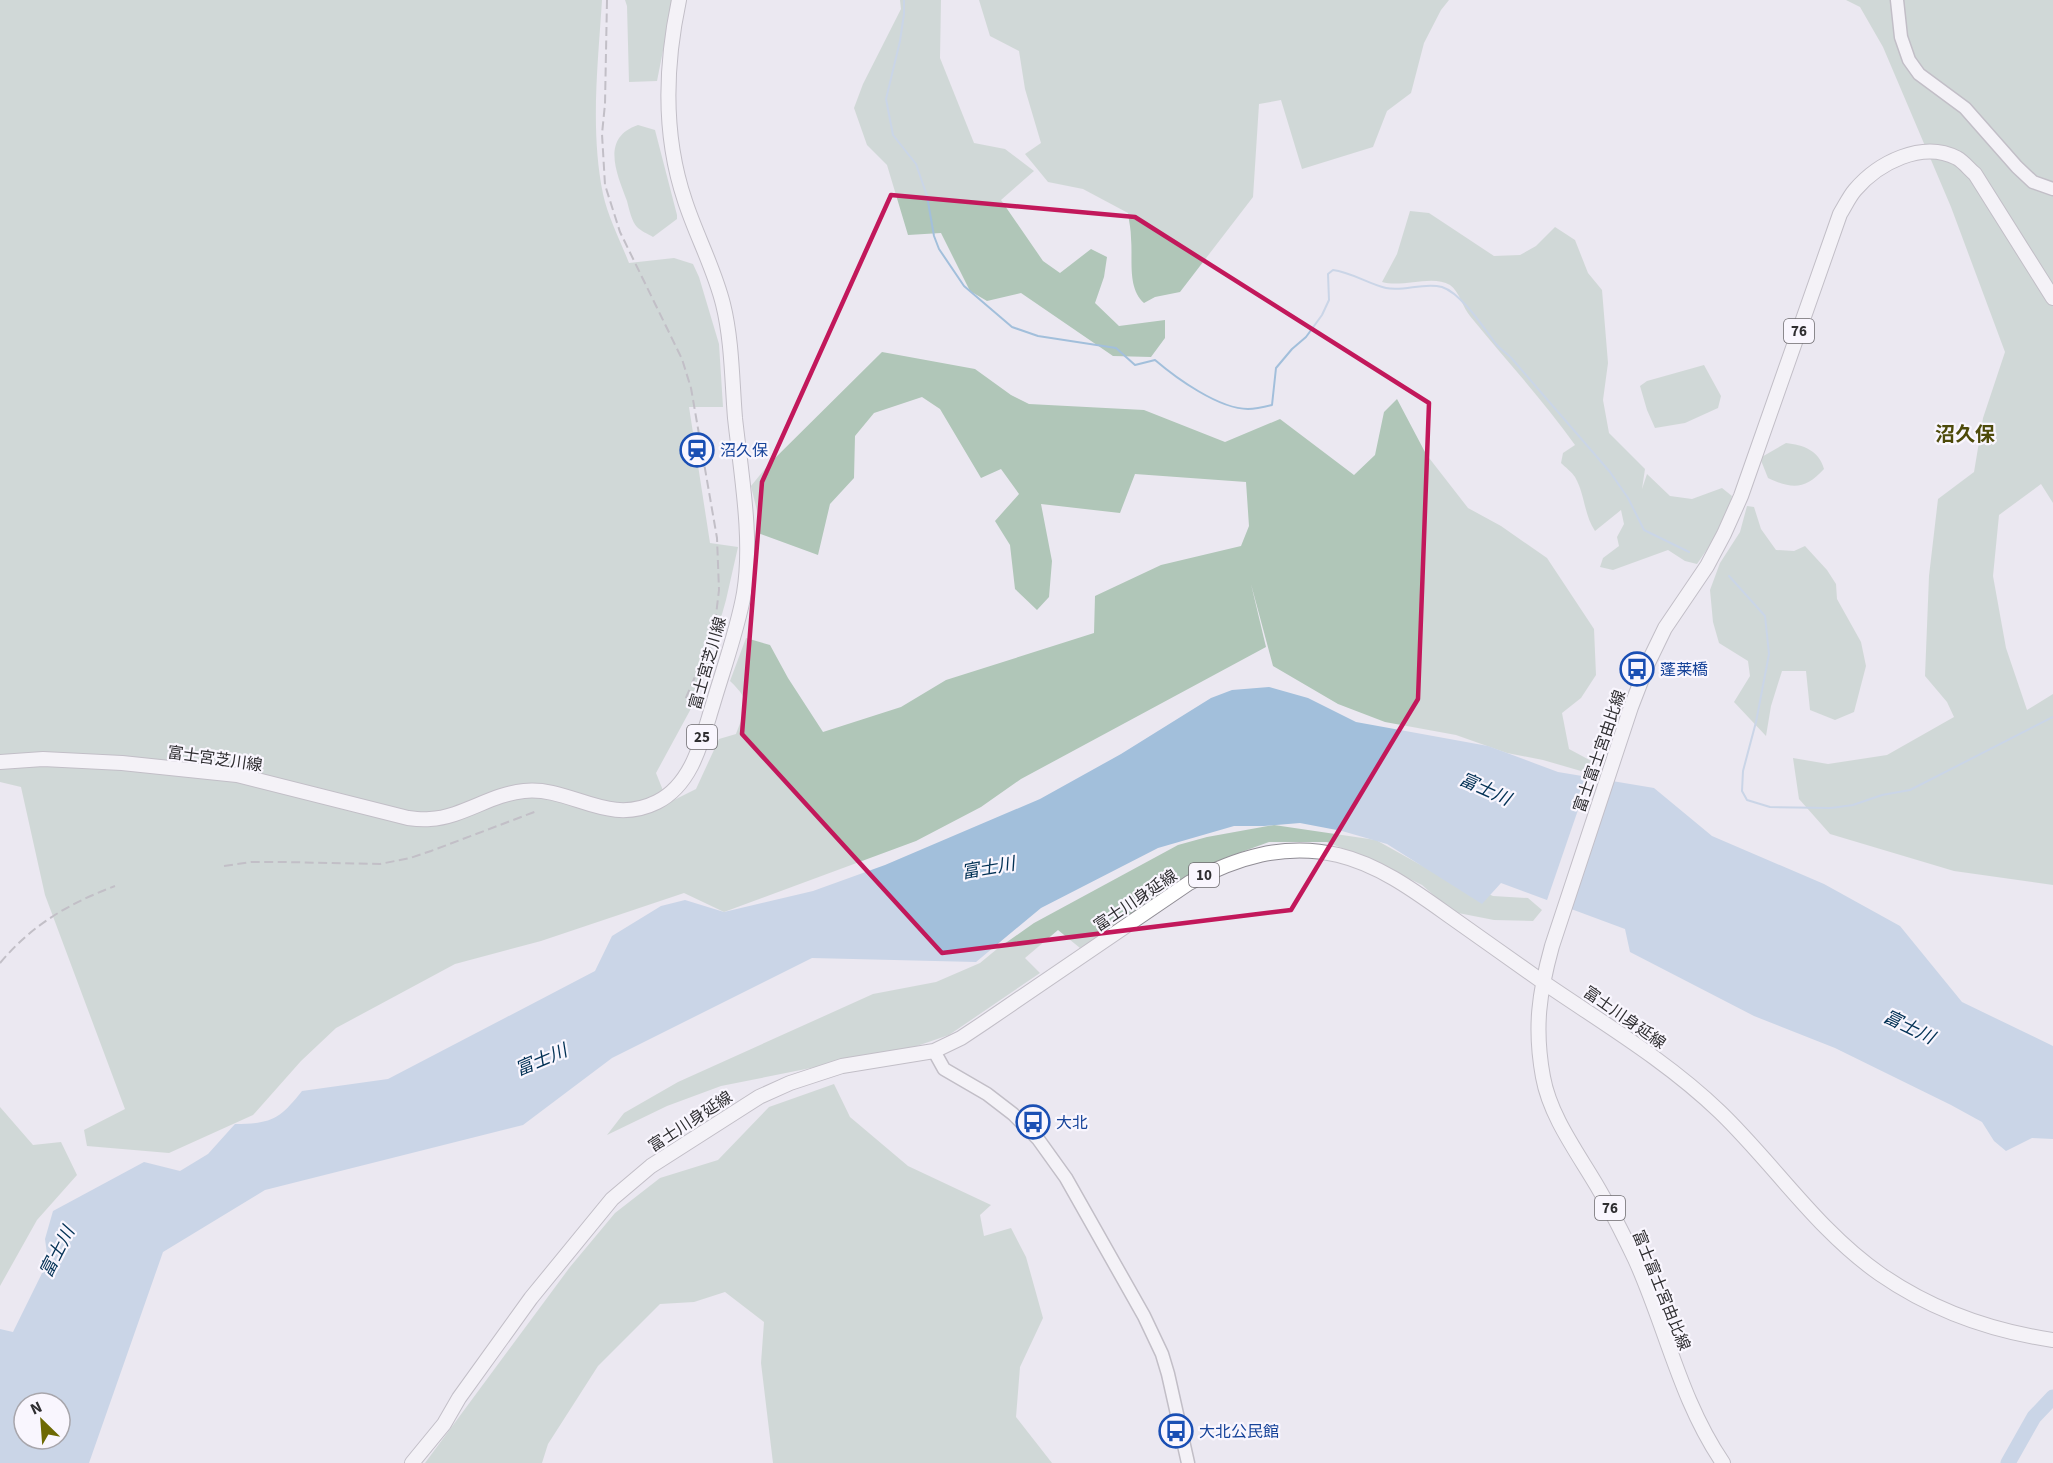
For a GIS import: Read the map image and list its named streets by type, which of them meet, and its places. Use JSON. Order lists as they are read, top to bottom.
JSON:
{
  "streets": {
    "main road": [
      "76",
      "富士宮芝川線",
      "25",
      "富士富士宮由比線",
      "10",
      "富士川身延線"
    ]
  },
  "crossings": [
    ["富士富士宮由比線", "富士川身延線"]
  ],
  "districts": ["沼久保"],
  "water": ["富士川"],
  "places": {
    "station": ["沼久保"],
    "bus stop": ["蓬莱橋", "大北", "大北公民館"]
  },
  "north": "top left"
}
